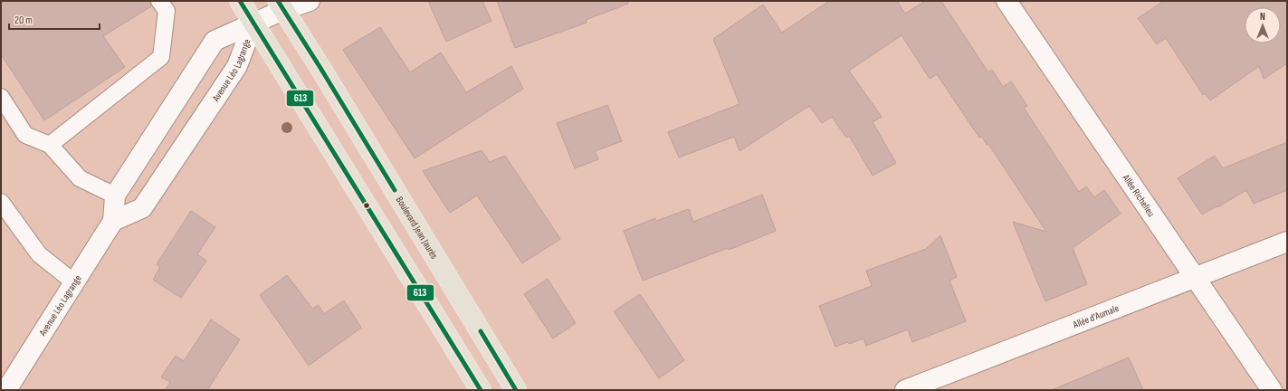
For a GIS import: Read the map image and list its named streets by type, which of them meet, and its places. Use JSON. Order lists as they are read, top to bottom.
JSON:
{
  "streets": {
    "main road": ["Boulevard Jean Jaurès"],
    "street": ["Avenue Léo Lagrange", "Allée Richelieu", "Allée d'Aumale"]
  },
  "crossings": [
    ["Allée Richelieu", "Allée d'Aumale"]
  ],
  "lines": ["transit line 613"],
  "scale_bar": "20 m",
  "north": "top"
}
